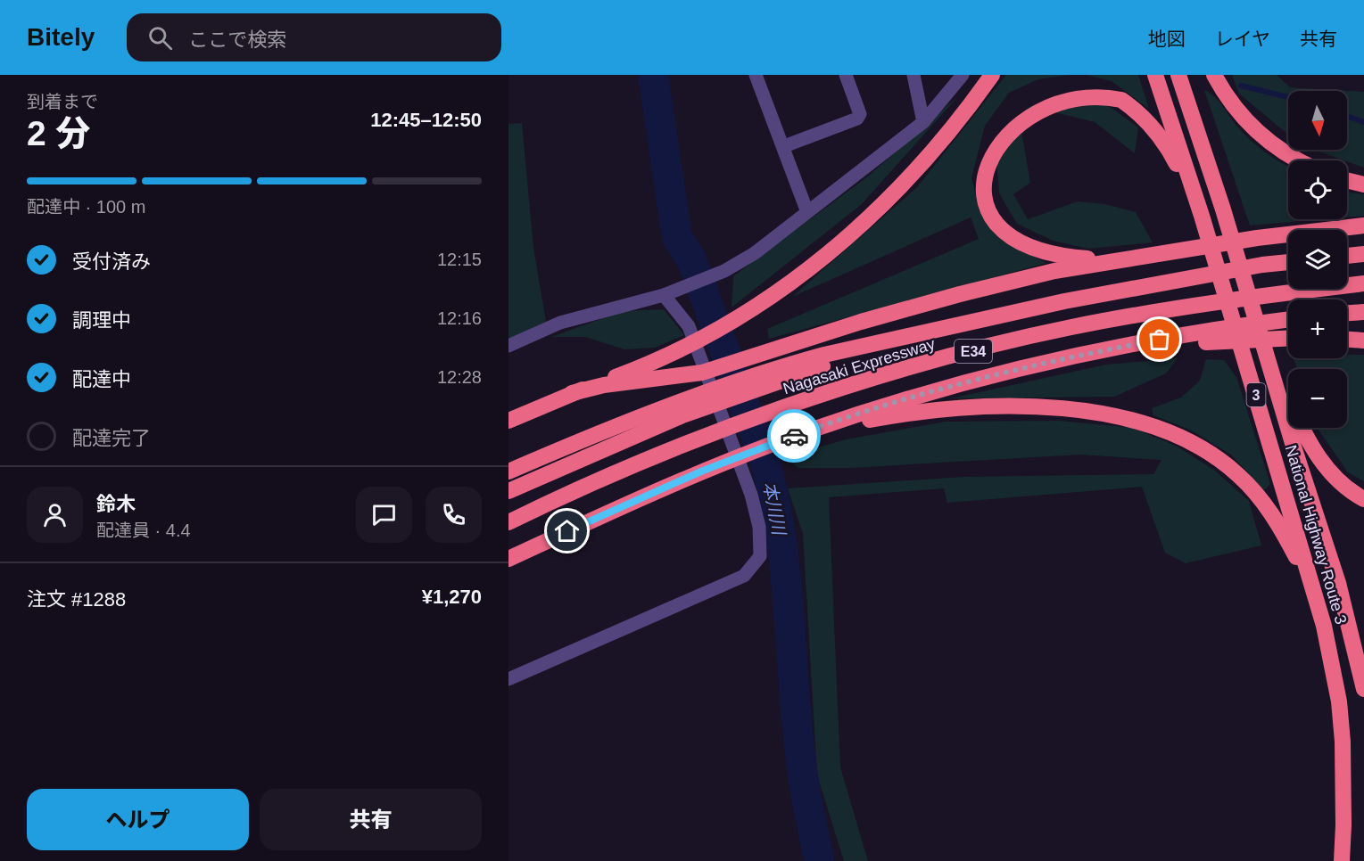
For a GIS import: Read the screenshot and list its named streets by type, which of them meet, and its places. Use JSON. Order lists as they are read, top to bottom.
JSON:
{
  "streets": {
    "highway": [
      "E34",
      "Nagasaki Expressway",
      "3",
      "National Highway Route 3"
    ]
  },
  "water": ["本川川"],
  "north": "bottom",
  "page": {
    "header": "Bitely",
    "search": "ここで検索",
    "nav": ["地図", "レイヤ", "共有"],
    "heading": ["2 分", "到着まで", "12:45–12:50"],
    "panel": [
      "鈴木",
      "配達員 · 4.4",
      "注文 #1288",
      "¥1,270"
    ],
    "map_buttons": ["+", "−"],
    "bar": "配達中 · 100 m",
    "list": [
      ["受付済み", "12:15"],
      ["調理中", "12:16"],
      ["配達中", "12:28"],
      "配達完了"
    ],
    "buttons": ["ヘルプ", "共有"]
  }
}
